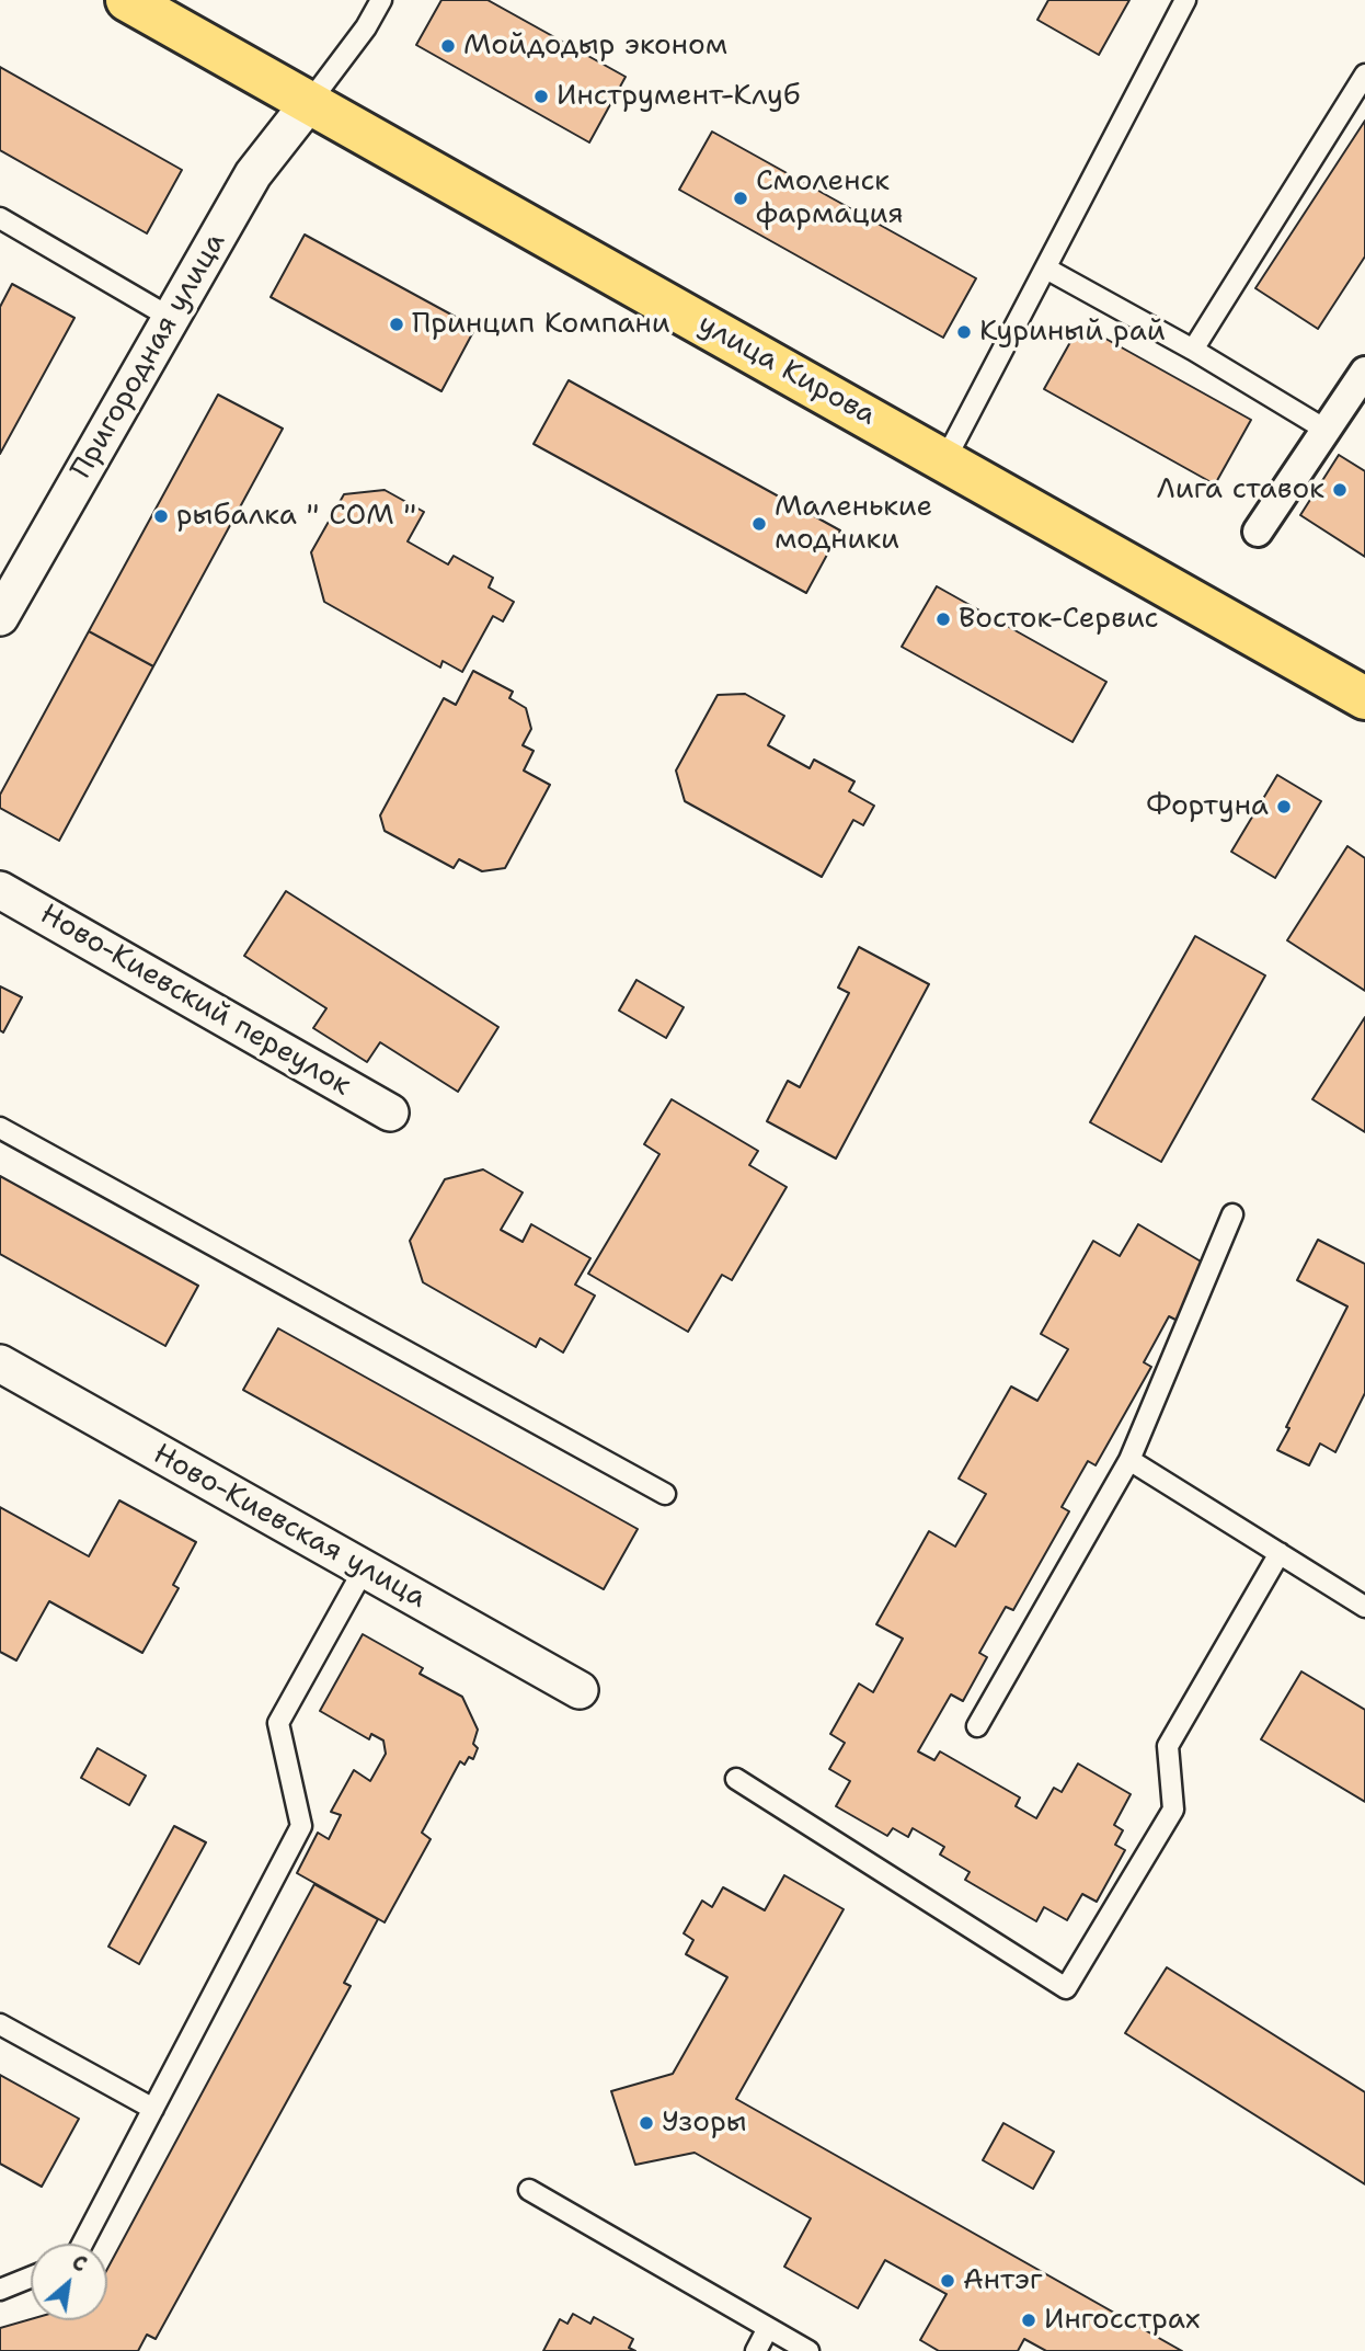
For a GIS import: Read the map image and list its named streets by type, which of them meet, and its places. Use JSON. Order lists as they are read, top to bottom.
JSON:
{
  "streets": {
    "main road": ["улица Кирова"],
    "street": ["Пригородная улица", "Ново-Киевский переулок", "Ново-Киевская улица"]
  },
  "crossings": [
    ["Пригородная улица", "улица Кирова"]
  ],
  "places": [
    "Мойдодыр эконом",
    "Инструмент-Клуб",
    "Смоленск фармация",
    "Принцип Компани",
    "Куриный рай",
    "Лига ставок",
    "рыбалка \" СОМ \"",
    "Маленькие модники",
    "Восток-Сервис",
    "Фортуна",
    "Узоры",
    "Антэг",
    "Ингосстрах"
  ],
  "north": "top right"
}
